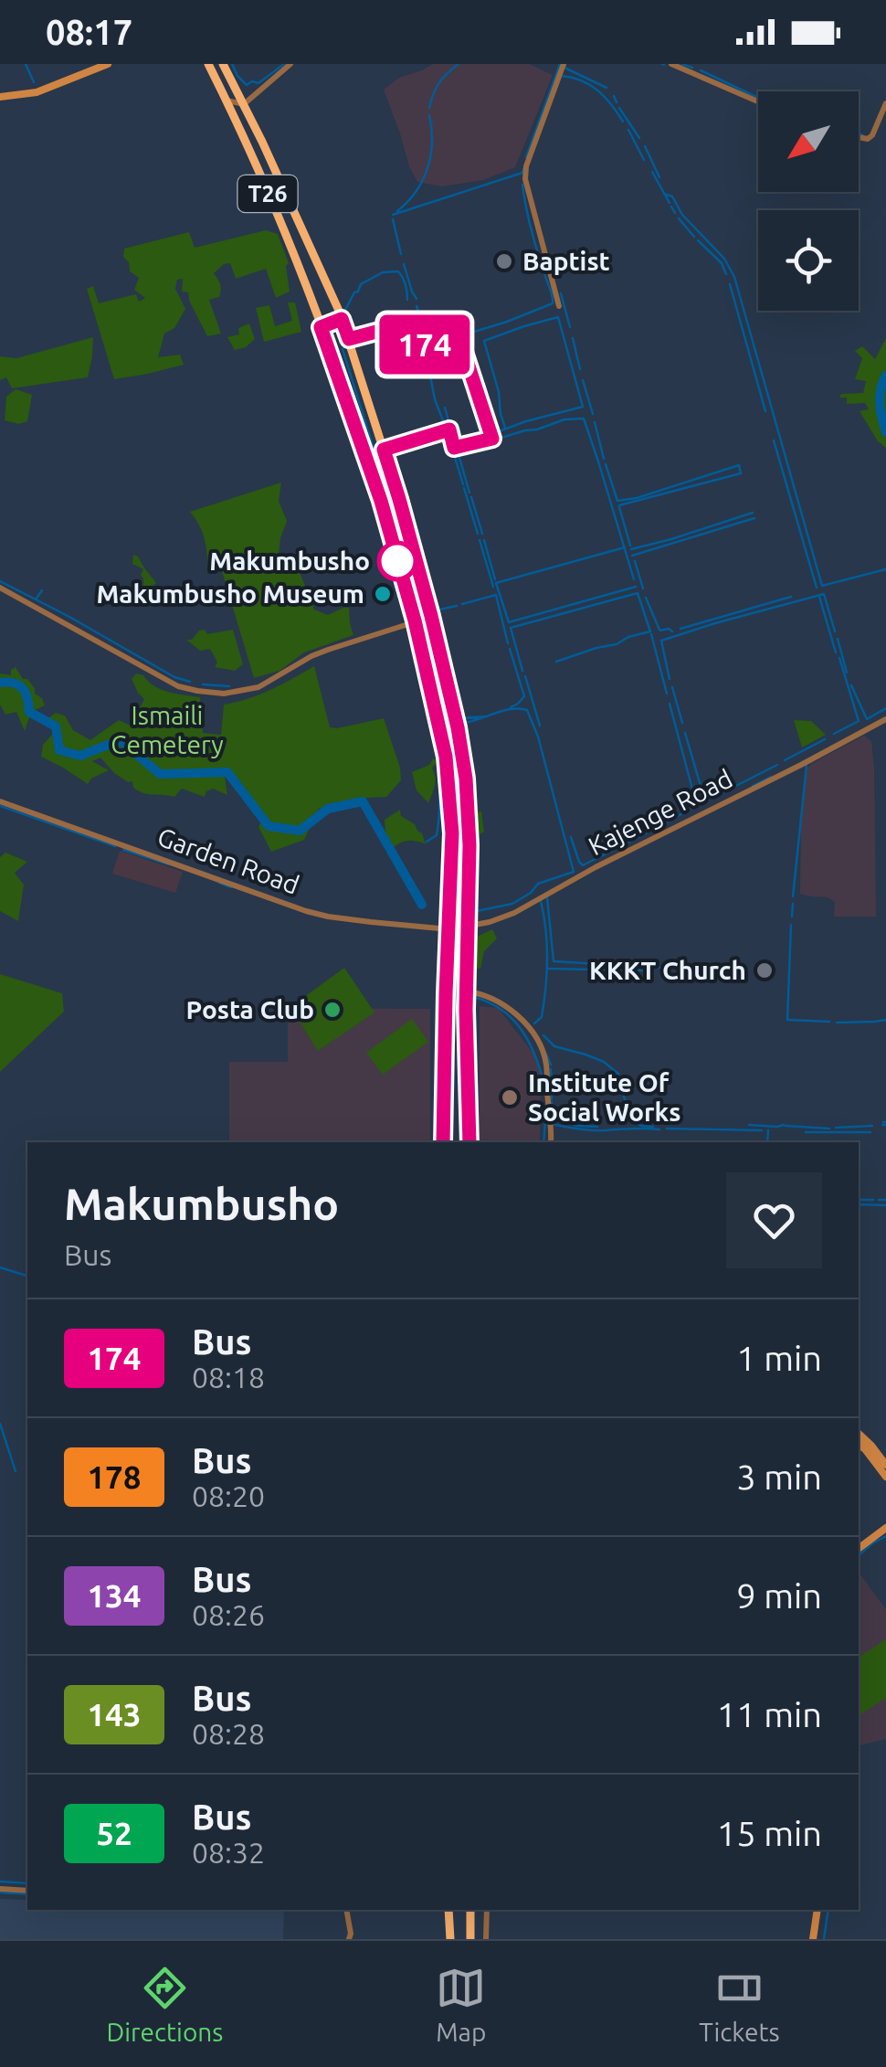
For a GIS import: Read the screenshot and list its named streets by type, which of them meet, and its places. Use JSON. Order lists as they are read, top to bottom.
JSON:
{
  "streets": {
    "highway": ["T26"],
    "street": ["Kajenge Road", "Garden Road"]
  },
  "crossings": [
    ["T26", "Kajenge Road"],
    ["T26", "Garden Road"],
    ["Kajenge Road", "Garden Road"]
  ],
  "parks": ["Ismaili Cemetery"],
  "places": [
    "Baptist",
    "Makumbusho",
    "Makumbusho Museum",
    "KKKT Church",
    "Posta Club",
    "Institute Of Social Works"
  ],
  "lines": ["bus line 174"],
  "north": "bottom left",
  "page": {
    "status": "08:17",
    "on_map": "174",
    "heading": ["Makumbusho", "Bus"],
    "list": [
      {
        "mark": "174",
        "name": "Bus",
        "note": "08:18",
        "value": "1 min"
      },
      {
        "mark": "178",
        "name": "Bus",
        "note": "08:20",
        "value": "3 min"
      },
      {
        "mark": "134",
        "name": "Bus",
        "note": "08:26",
        "value": "9 min"
      },
      {
        "mark": "143",
        "name": "Bus",
        "note": "08:28",
        "value": "11 min"
      },
      {
        "mark": "52",
        "name": "Bus",
        "note": "08:32",
        "value": "15 min"
      }
    ],
    "tabs": ["Directions", "Map", "Tickets"]
  }
}
